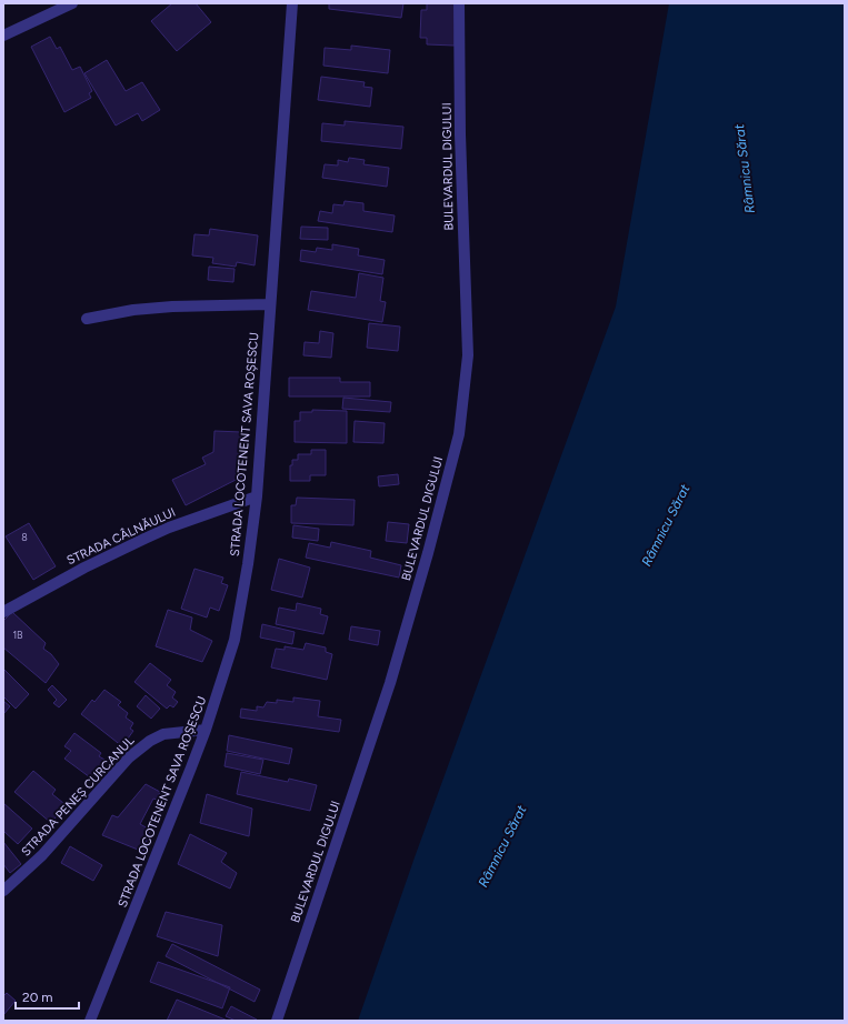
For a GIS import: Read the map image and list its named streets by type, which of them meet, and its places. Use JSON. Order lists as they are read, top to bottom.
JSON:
{
  "streets": {
    "street": [
      "BULEVARDUL DIGULUI",
      "STRADA LOCOTENENT SAVA ROȘESCU",
      "STRADA CÂLNĂULUI",
      "STRADA PENEȘ CURCANUL"
    ]
  },
  "crossings": [
    ["STRADA LOCOTENENT SAVA ROȘESCU", "STRADA CÂLNĂULUI"],
    ["STRADA LOCOTENENT SAVA ROȘESCU", "STRADA PENEȘ CURCANUL"]
  ],
  "water": ["Râmnicu Sărat"],
  "house_numbers": ["8", "1B"],
  "scale_bar": "20 m"
}
